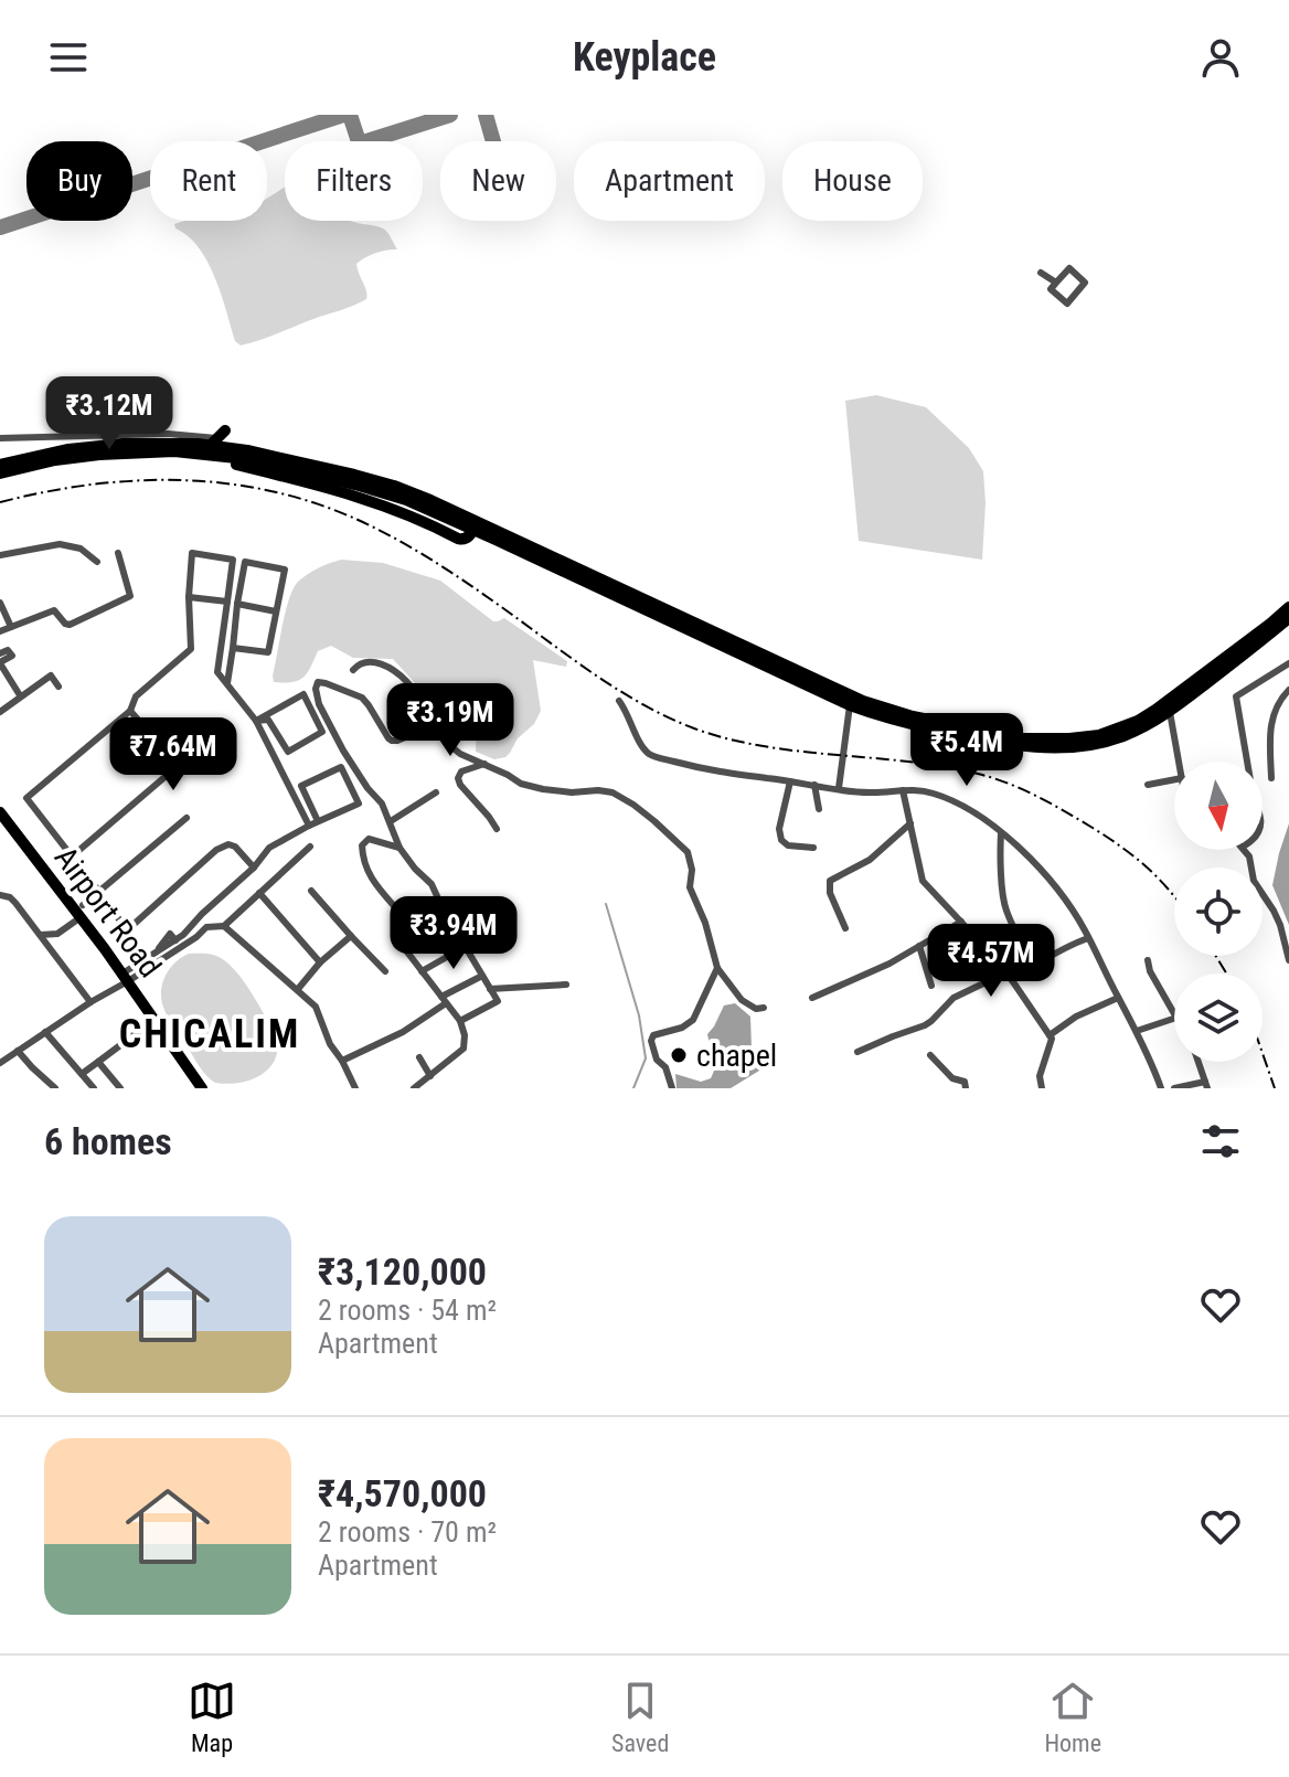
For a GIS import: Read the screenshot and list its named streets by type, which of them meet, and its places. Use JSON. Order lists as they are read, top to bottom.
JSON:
{
  "streets": {
    "highway": ["Airport Road"]
  },
  "districts": ["CHICALIM"],
  "places": ["chapel"],
  "north": "bottom",
  "page": {
    "header": "Keyplace",
    "chip": [
      "Buy",
      "Rent",
      "Filters",
      "New",
      "Apartment",
      "House"
    ],
    "price": [
      "₹3.12M",
      "₹3.19M",
      "₹5.4M",
      "₹7.64M",
      "₹3.94M",
      "₹4.57M"
    ],
    "heading": "6 homes",
    "list": [
      {
        "name": "₹3,120,000",
        "note": "2 rooms · 54 m² · Apartment"
      },
      {
        "name": "₹4,570,000",
        "note": "2 rooms · 70 m² · Apartment"
      }
    ],
    "tabs": ["Map", "Saved", "Home"]
  }
}
